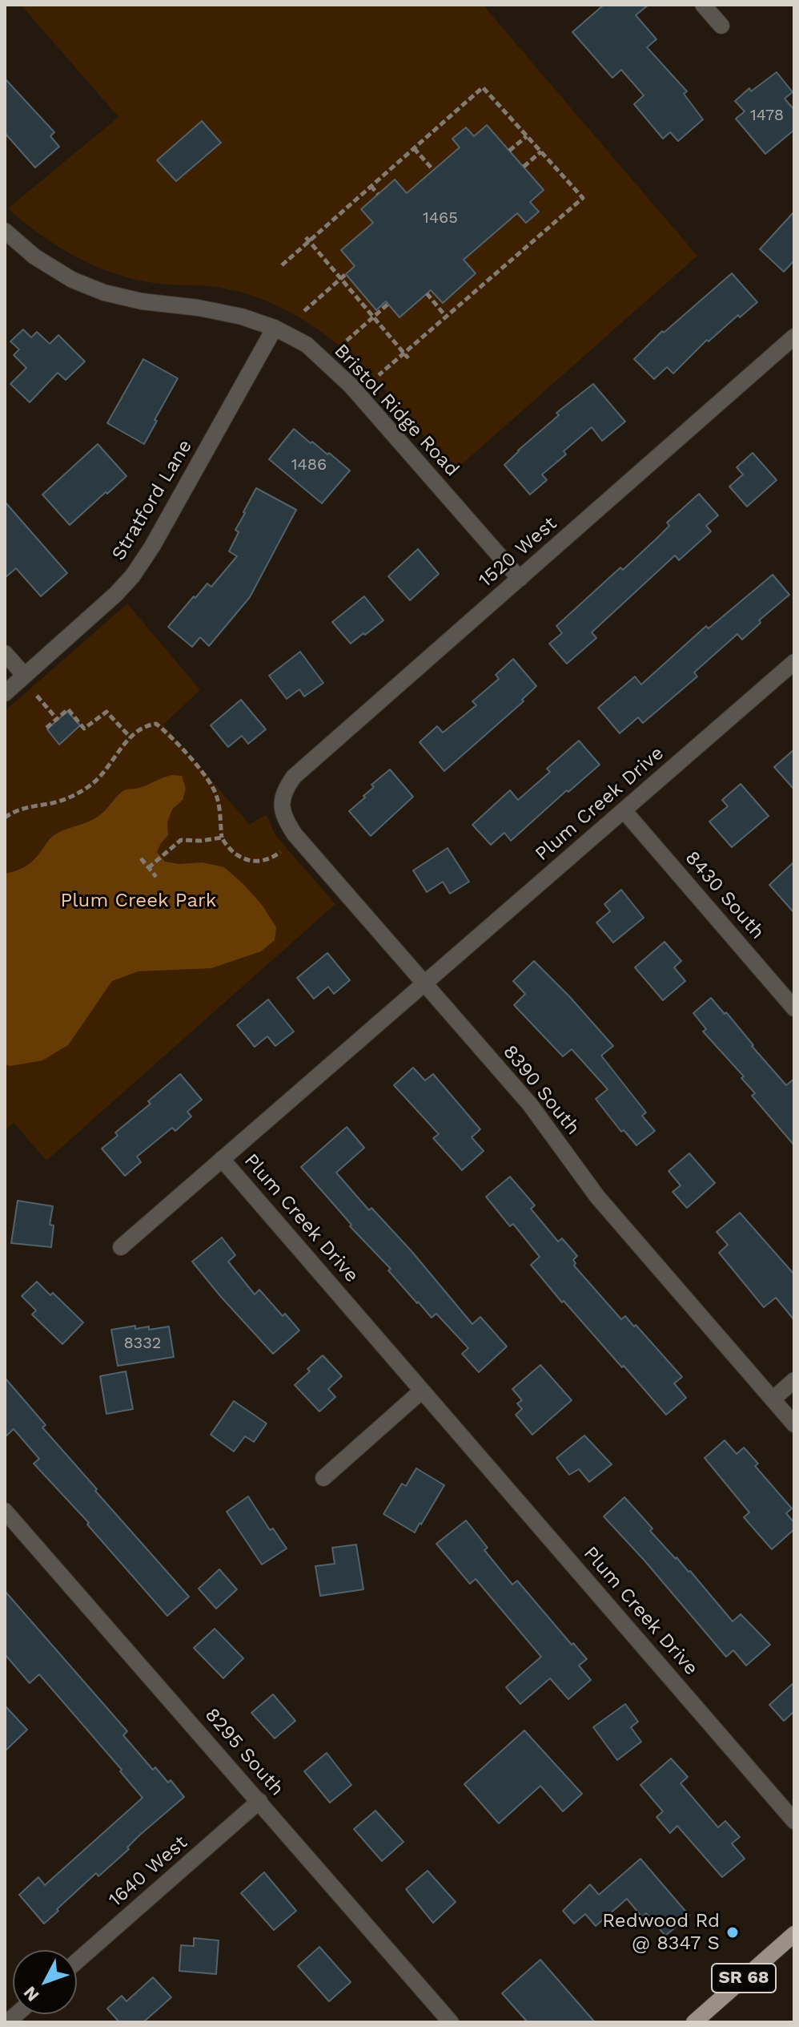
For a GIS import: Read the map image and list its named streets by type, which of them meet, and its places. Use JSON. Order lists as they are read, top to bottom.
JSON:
{
  "streets": {
    "main road": ["SR 68"],
    "street": [
      "Bristol Ridge Road",
      "Stratford Lane",
      "1520 West",
      "Plum Creek Drive",
      "8430 South",
      "8390 South",
      "8295 South",
      "1640 West"
    ]
  },
  "crossings": [
    ["Bristol Ridge Road", "Stratford Lane"],
    ["Bristol Ridge Road", "1520 West"],
    ["1520 West", "8390 South"],
    ["Plum Creek Drive", "8430 South"],
    ["Plum Creek Drive", "8390 South"],
    ["8295 South", "1640 West"]
  ],
  "parks": ["Plum Creek Park"],
  "places": ["Redwood Rd @ 8347 S"],
  "house_numbers": [
    "1478",
    "1465",
    "1486",
    "8332"
  ],
  "north": "bottom left"
}
